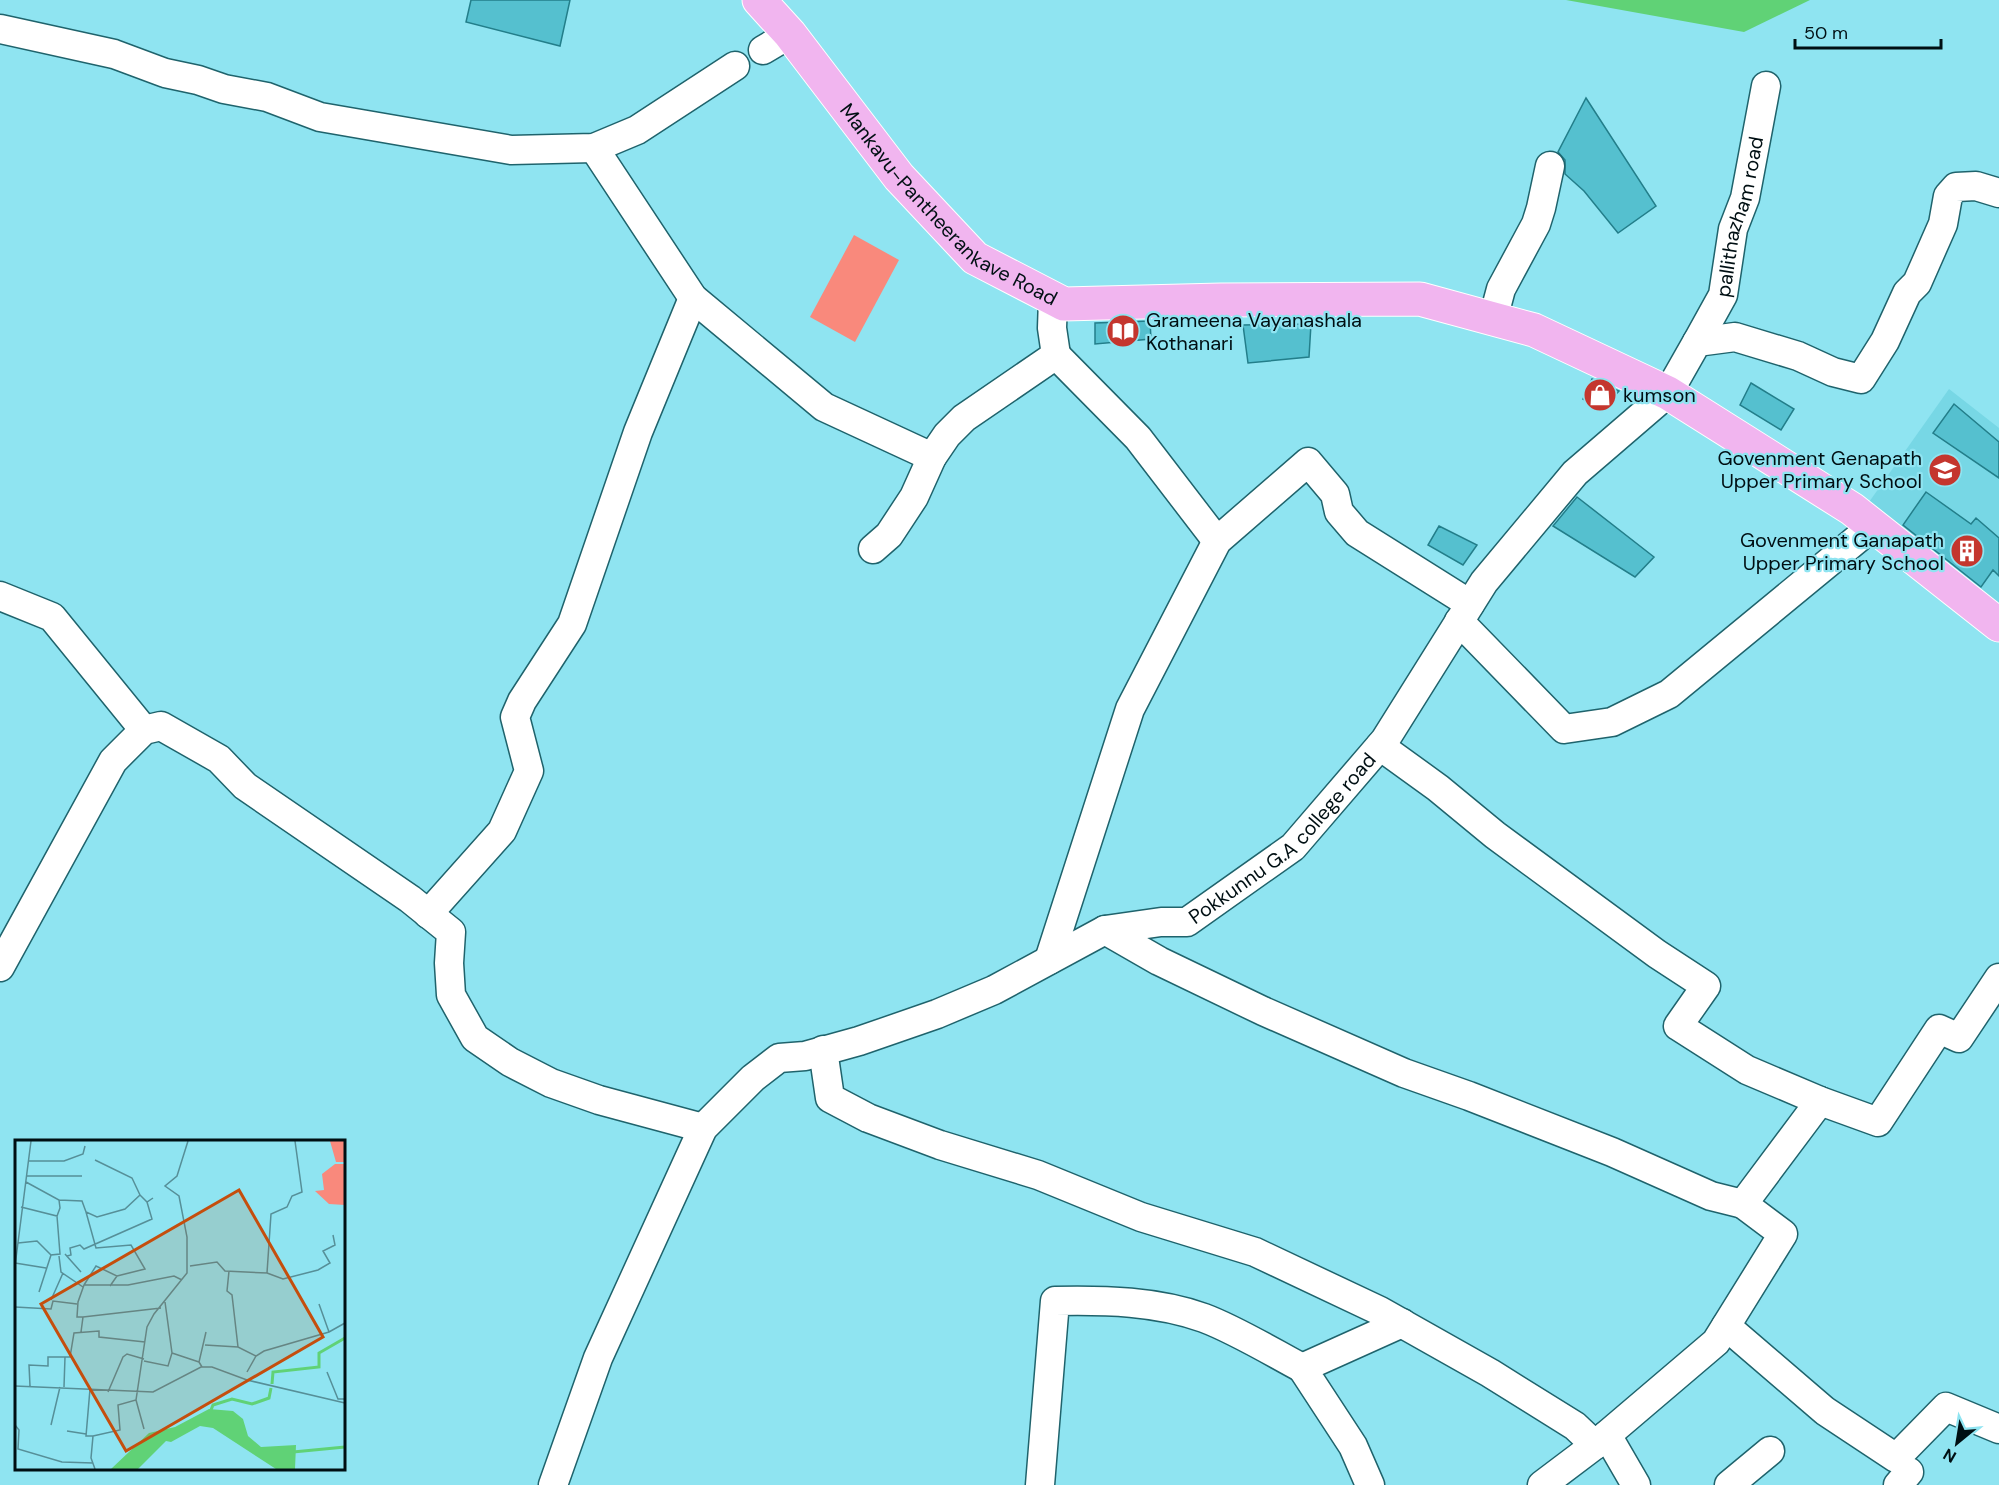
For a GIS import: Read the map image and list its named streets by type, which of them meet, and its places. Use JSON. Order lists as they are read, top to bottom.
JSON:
{
  "streets": {
    "main road": ["Mankavu-Pantheerankave Road"],
    "street": ["pallithazham road", "Pokkunnu G.A college road"]
  },
  "crossings": [
    ["Mankavu-Pantheerankave Road", "pallithazham road"],
    ["Mankavu-Pantheerankave Road", "Pokkunnu G.A college road"],
    ["pallithazham road", "Pokkunnu G.A college road"]
  ],
  "places": {
    "library": ["Grameena Vayanashala Kothanari"],
    "shop": ["kumson"],
    "school or university": ["Govenment Genapath Upper Primary School"],
    "building": ["Govenment Ganapath Upper Primary School"]
  },
  "scale_bar": "50 m",
  "north": "bottom left"
}
